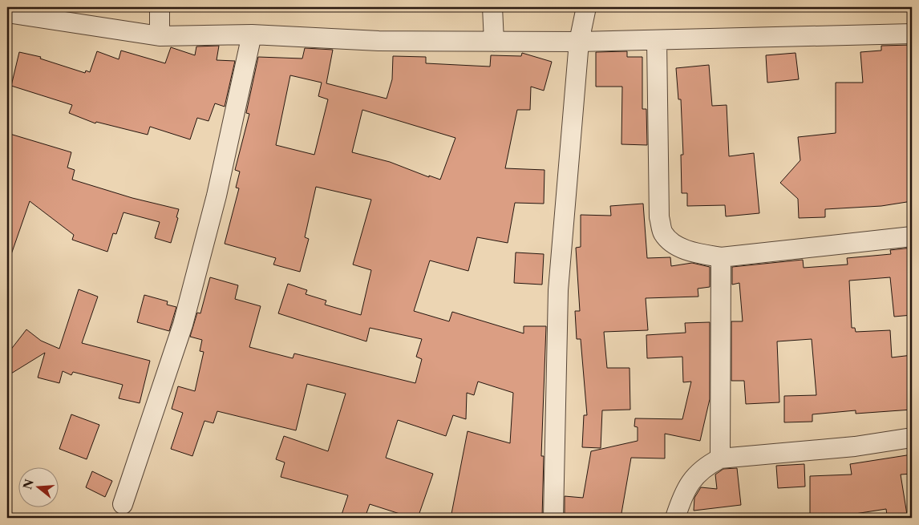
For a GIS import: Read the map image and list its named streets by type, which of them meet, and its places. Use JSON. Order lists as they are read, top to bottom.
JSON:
{
  "north": "left"
}
